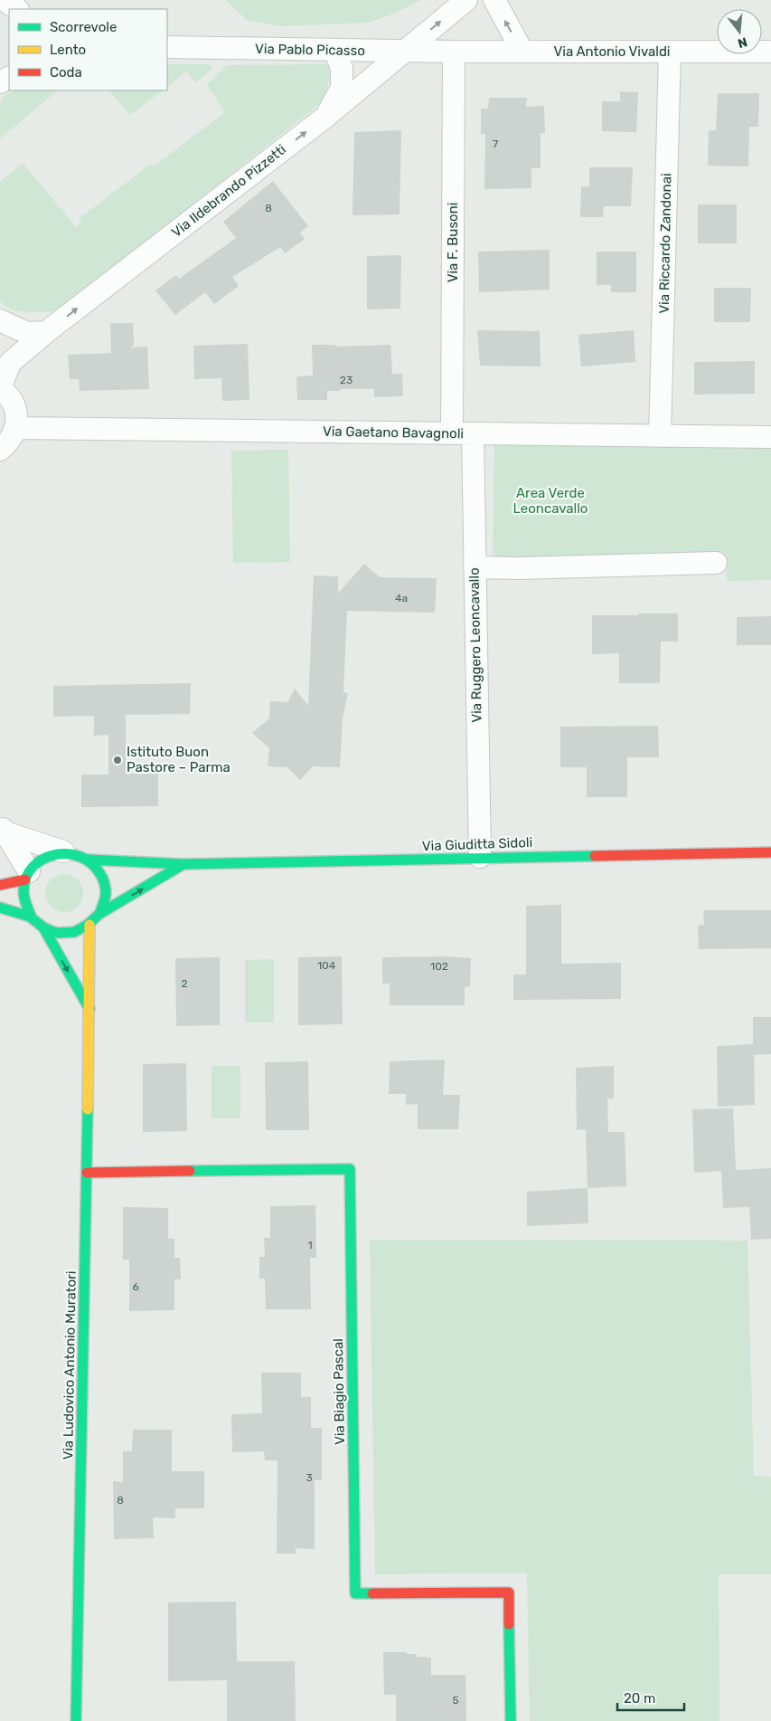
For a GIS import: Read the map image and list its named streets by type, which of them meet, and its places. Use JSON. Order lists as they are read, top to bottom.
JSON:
{
  "streets": {
    "street": [
      "Via Pablo Picasso",
      "Via Antonio Vivaldi",
      "Via Ildebrando Pizzetti",
      "Via F. Busoni",
      "Via Riccardo Zandonai",
      "Via Gaetano Bavagnoli",
      "Via Ruggero Leoncavallo",
      "Via Giuditta Sidoli",
      "Via Ludovico Antonio Muratori",
      "Via Biagio Pascal"
    ]
  },
  "crossings": [
    ["Via Pablo Picasso", "Via Antonio Vivaldi"],
    ["Via Pablo Picasso", "Via Ildebrando Pizzetti"],
    ["Via Pablo Picasso", "Via F. Busoni"],
    ["Via Antonio Vivaldi", "Via F. Busoni"],
    ["Via Antonio Vivaldi", "Via Riccardo Zandonai"],
    ["Via F. Busoni", "Via Gaetano Bavagnoli"],
    ["Via F. Busoni", "Via Ruggero Leoncavallo"],
    ["Via Riccardo Zandonai", "Via Gaetano Bavagnoli"],
    ["Via Gaetano Bavagnoli", "Via Ruggero Leoncavallo"],
    ["Via Ruggero Leoncavallo", "Via Giuditta Sidoli"],
    ["Via Giuditta Sidoli", "Via Ludovico Antonio Muratori"],
    ["Via Ludovico Antonio Muratori", "Via Biagio Pascal"]
  ],
  "one_way": ["Via Ildebrando Pizzetti"],
  "parks": ["Area Verde Leoncavallo"],
  "places": ["Istituto Buon Pastore – Parma"],
  "house_numbers": [
    "7",
    "8",
    "23",
    "4a",
    "104",
    "102",
    "2",
    "1",
    "6",
    "3",
    "8",
    "5"
  ],
  "legend": ["Scorrevole", "Lento", "Coda"],
  "scale_bar": "20 m",
  "north": "bottom"
}
